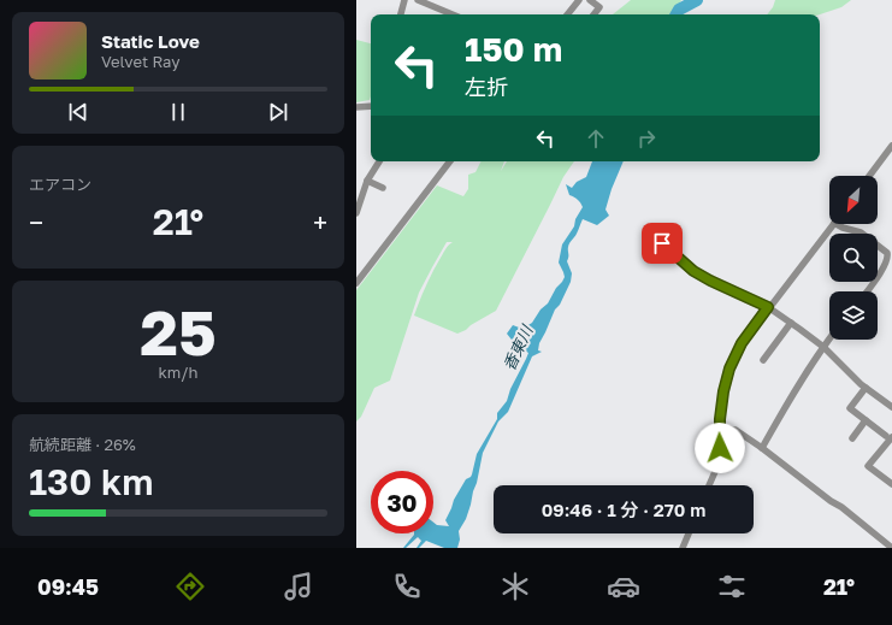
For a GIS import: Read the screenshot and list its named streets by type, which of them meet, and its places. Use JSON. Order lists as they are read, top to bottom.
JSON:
{
  "water": ["香東川"],
  "north": "bottom left",
  "page": {
    "turn": ["150 m", "左折"],
    "song": ["Static Love", "Velvet Ray"],
    "tile": [
      "エアコン",
      ["25", "km/h"],
      ["航続距離 · 26%", "130 km"]
    ],
    "heat": ["−", "21°", "+"],
    "limit": "30",
    "trip": "09:46 · 1 分 · 270 m",
    "tabs": ["09:45", "21°"]
  }
}
